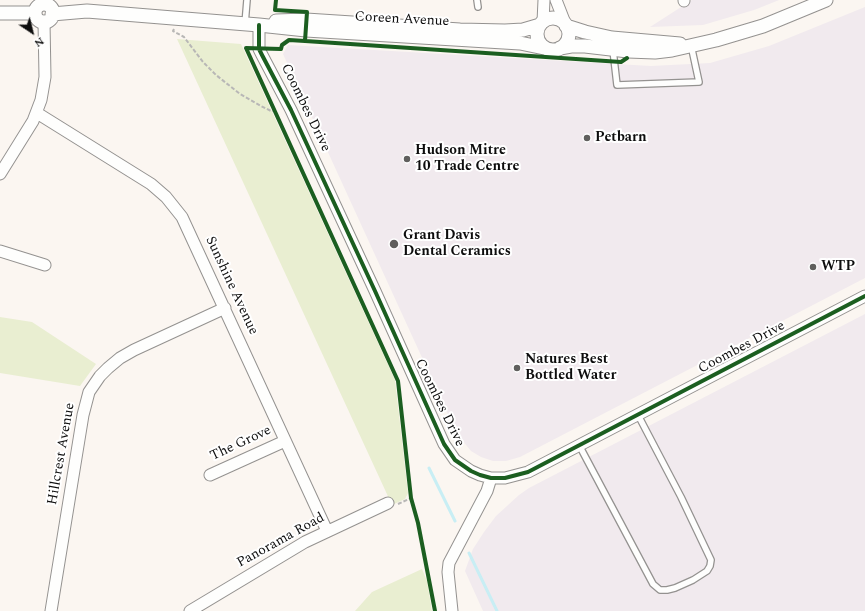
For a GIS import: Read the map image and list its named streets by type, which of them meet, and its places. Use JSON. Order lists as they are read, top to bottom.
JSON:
{
  "streets": {
    "street": [
      "Coreen Avenue",
      "Coombes Drive",
      "Sunshine Avenue",
      "The Grove",
      "Hillcrest Avenue",
      "Panorama Road"
    ]
  },
  "crossings": [
    ["Coreen Avenue", "Coombes Drive"],
    ["Sunshine Avenue", "The Grove"],
    ["Sunshine Avenue", "Hillcrest Avenue"],
    ["Sunshine Avenue", "Panorama Road"]
  ],
  "places": [
    "Petbarn",
    "Hudson Mitre 10 Trade Centre",
    "Grant Davis Dental Ceramics",
    "WTP",
    "Natures Best Bottled Water"
  ],
  "north": "bottom right"
}
